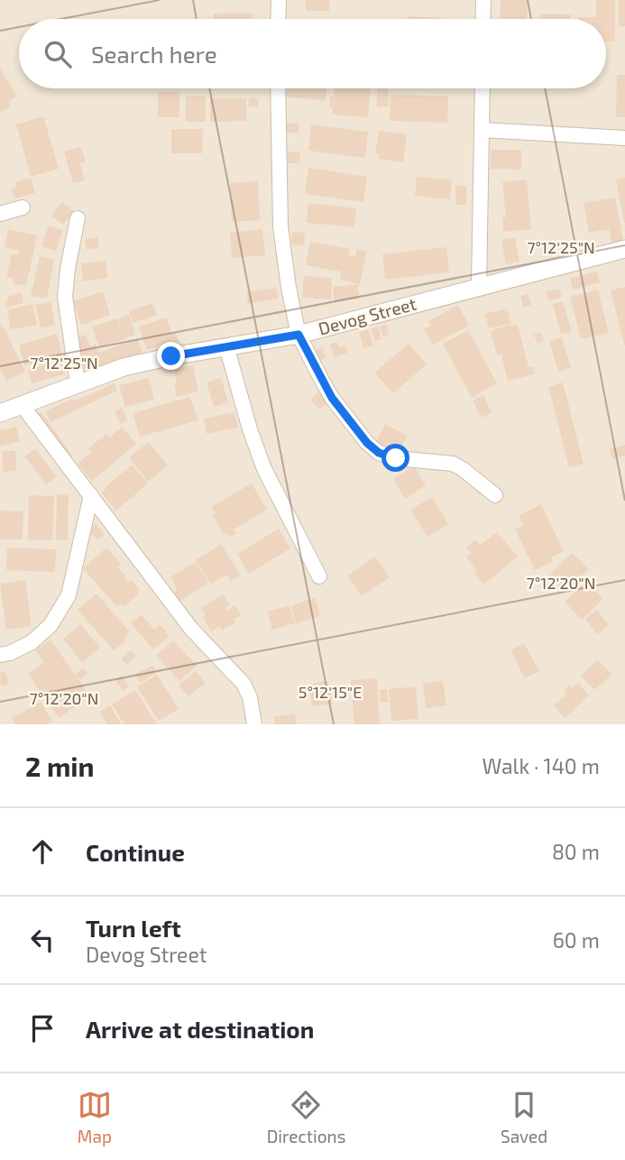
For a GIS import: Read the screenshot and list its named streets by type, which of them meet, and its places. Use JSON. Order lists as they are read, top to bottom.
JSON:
{
  "streets": {
    "street": ["Devog Street"]
  },
  "page": {
    "search": "Search here",
    "heading": ["2 min", "Walk · 140 m"],
    "list": [
      ["Continue", "80 m"],
      ["Turn left", "Devog Street", "60 m"],
      "Arrive at destination"
    ],
    "nav": ["Map", "Directions", "Saved"]
  },
  "coordinates": ["7°12'25\"N", "7°12'20\"N", "5°12'15\"E"]
}
